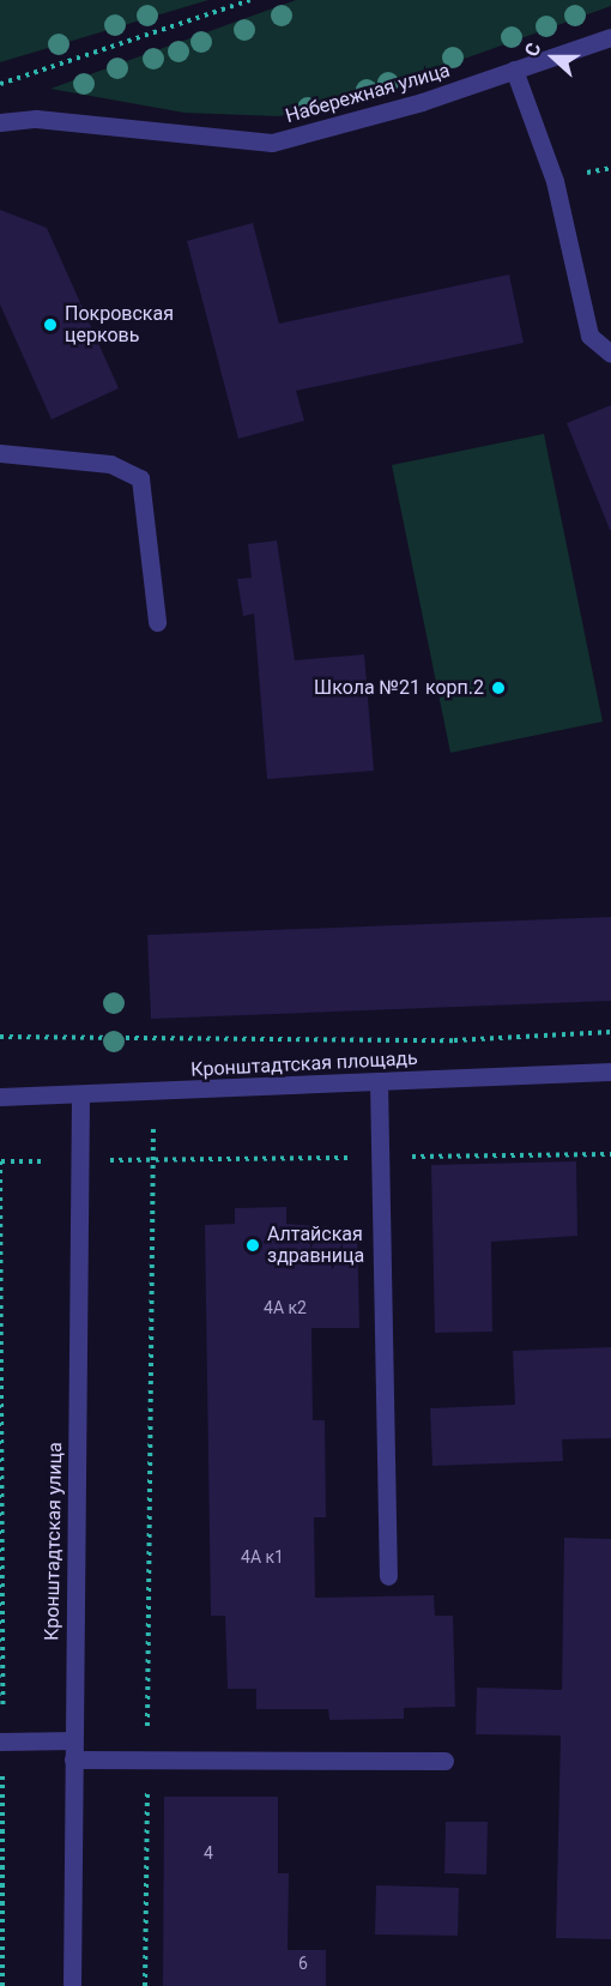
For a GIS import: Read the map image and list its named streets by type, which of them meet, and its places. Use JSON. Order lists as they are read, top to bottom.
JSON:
{
  "streets": {
    "street": ["Набережная улица", "Кронштадтская площадь", "Кронштадтская улица"]
  },
  "crossings": [
    ["Кронштадтская площадь", "Кронштадтская улица"]
  ],
  "places": ["Покровская церковь", "Школа №21 корп.2", "Алтайская здравница"],
  "house_numbers": [
    "4А к2",
    "4А к1",
    "4",
    "6"
  ],
  "north": "left"
}
